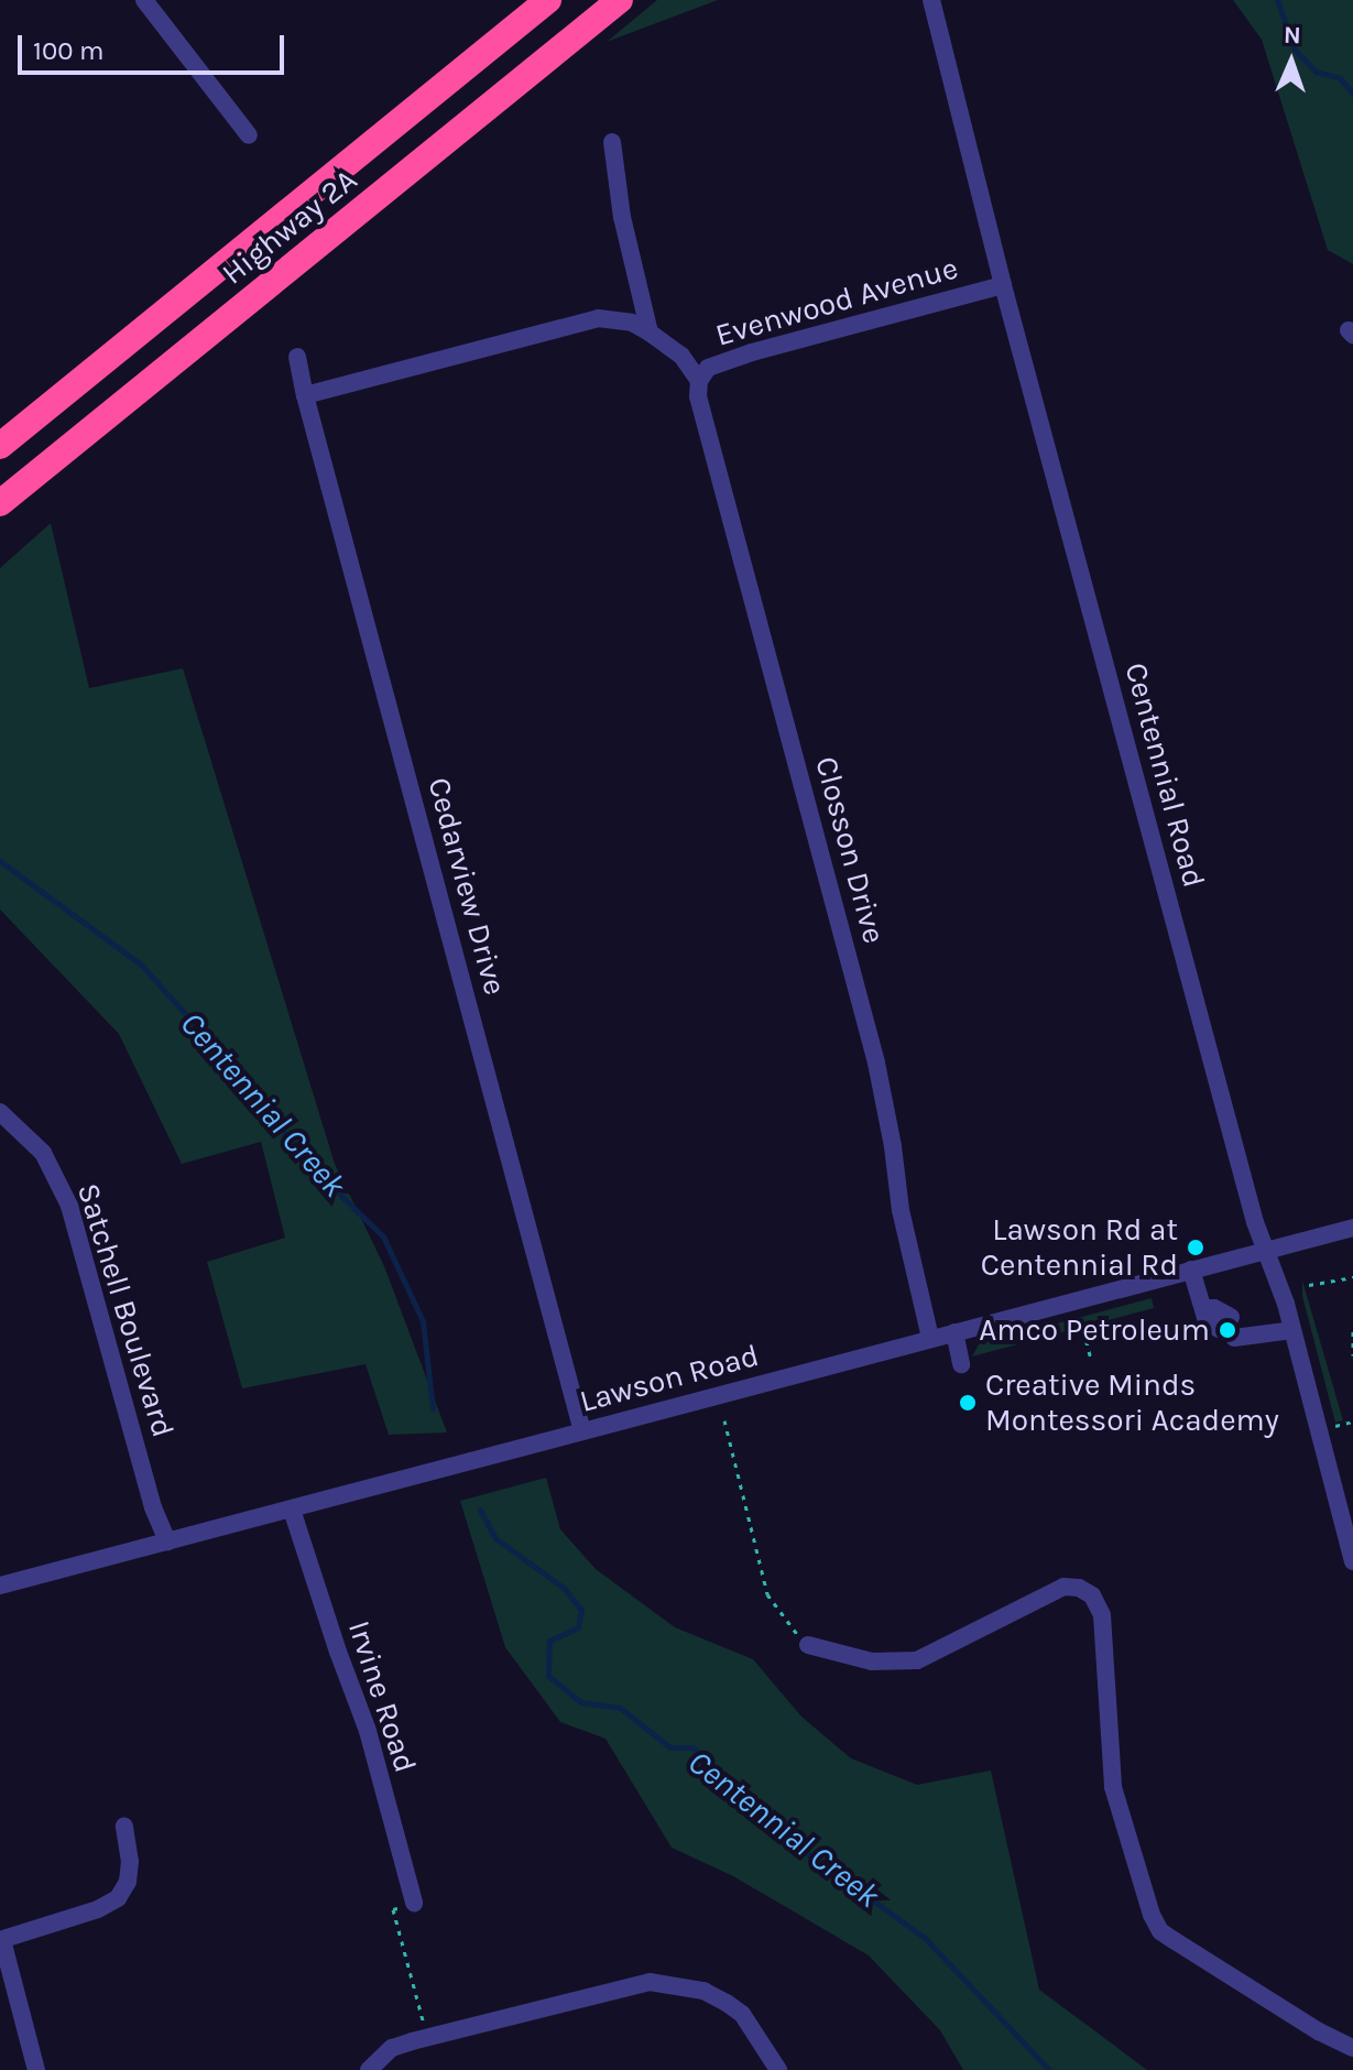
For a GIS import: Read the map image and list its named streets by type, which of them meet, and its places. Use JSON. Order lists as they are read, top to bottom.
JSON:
{
  "streets": {
    "highway": ["Highway 2A"],
    "street": [
      "Evenwood Avenue",
      "Centennial Road",
      "Closson Drive",
      "Cedarview Drive",
      "Satchell Boulevard",
      "Lawson Road",
      "Irvine Road"
    ]
  },
  "crossings": [
    ["Evenwood Avenue", "Centennial Road"],
    ["Evenwood Avenue", "Closson Drive"],
    ["Evenwood Avenue", "Cedarview Drive"],
    ["Centennial Road", "Lawson Road"],
    ["Closson Drive", "Lawson Road"],
    ["Cedarview Drive", "Lawson Road"],
    ["Satchell Boulevard", "Lawson Road"],
    ["Lawson Road", "Irvine Road"]
  ],
  "water": ["Centennial Creek"],
  "places": ["Lawson Rd at Centennial Rd", "Amco Petroleum", "Creative Minds Montessori Academy"],
  "scale_bar": "100 m",
  "north": "top"
}
